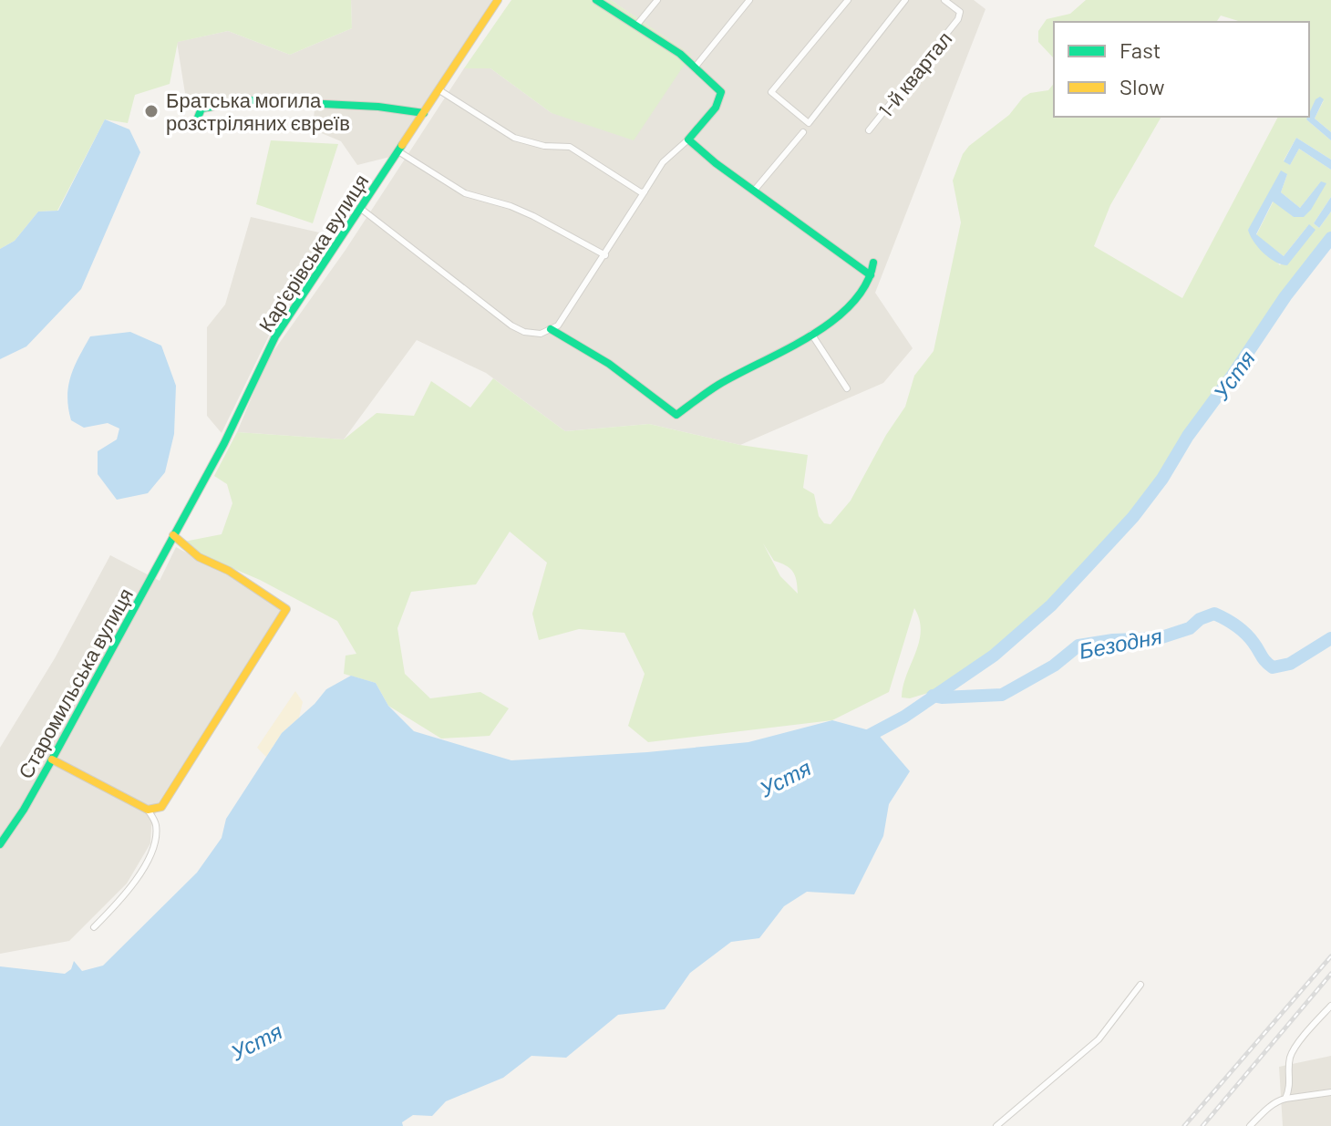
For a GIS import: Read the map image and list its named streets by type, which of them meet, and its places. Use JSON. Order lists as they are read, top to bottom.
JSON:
{
  "streets": {
    "street": ["1-й квартал", "Кар'єрівська вулиця", "Старомильська вулиця"]
  },
  "crossings": [
    ["Кар'єрівська вулиця", "Старомильська вулиця"]
  ],
  "water": ["Устя", "Безодня"],
  "places": ["Братська могила розстріляних євреїв"],
  "legend": ["Fast", "Slow"]
}
